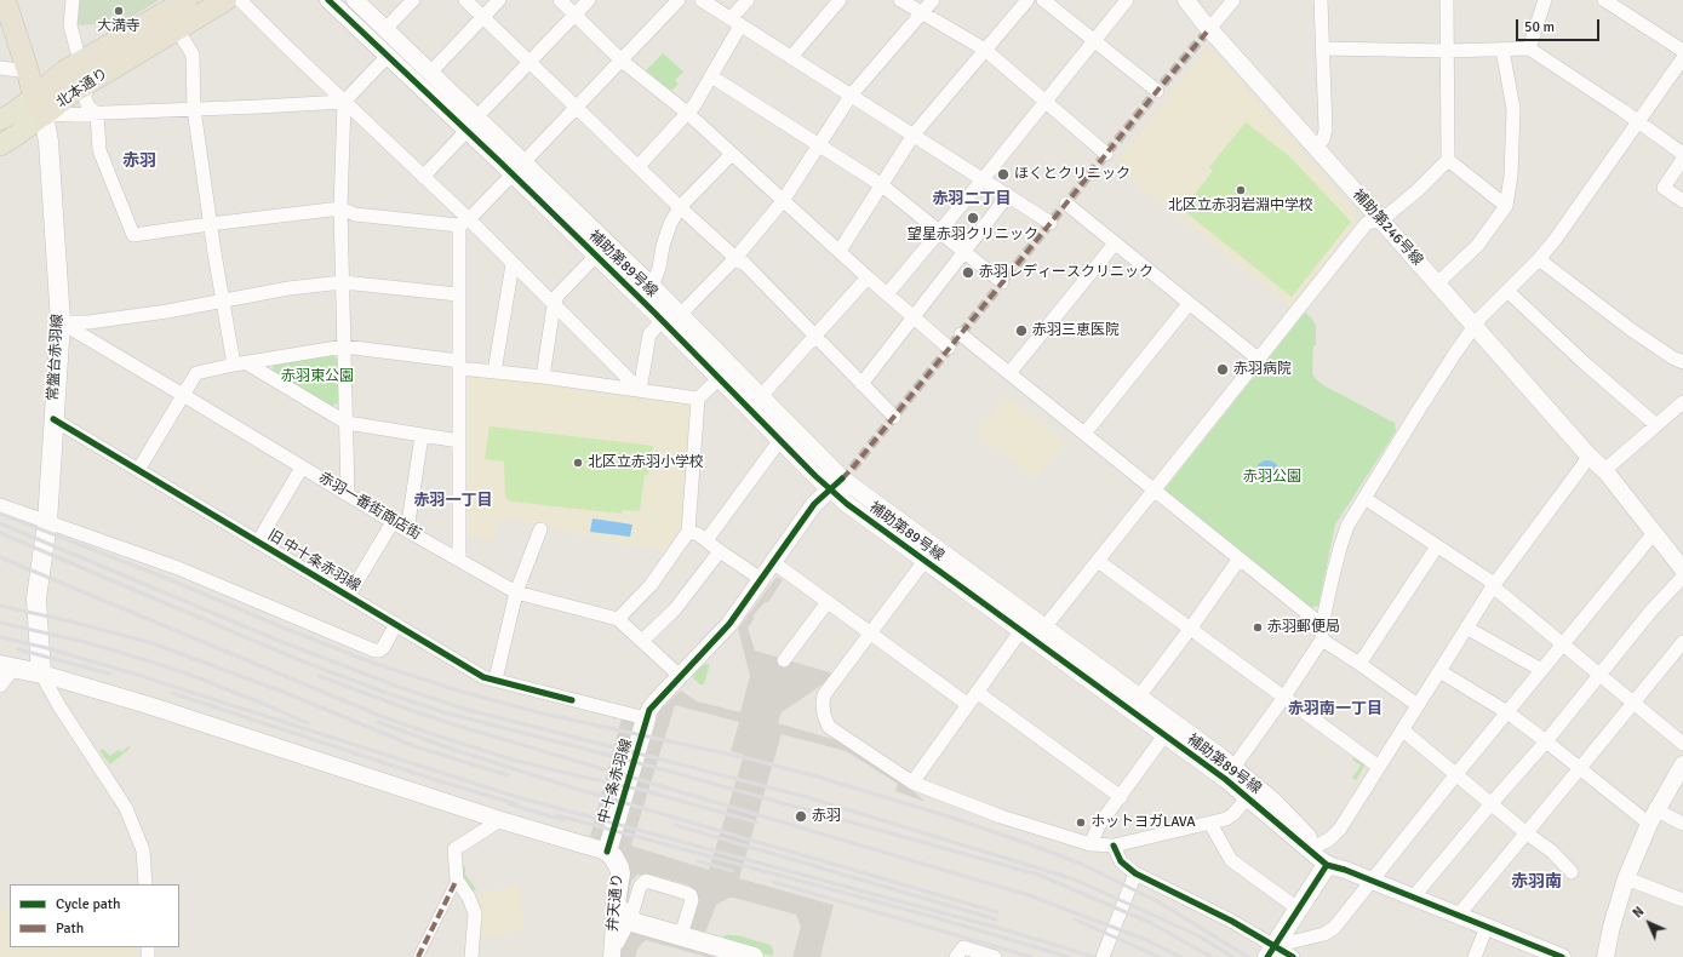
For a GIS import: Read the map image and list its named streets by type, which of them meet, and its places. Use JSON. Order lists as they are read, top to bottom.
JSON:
{
  "streets": {
    "highway": ["北本通り"],
    "main road": ["常盤台赤羽線", "中十条赤羽線", "弁天通り"],
    "street": [
      "補助第246号線",
      "補助第89号線",
      "赤羽一番街商店街",
      "旧 中十条赤羽線"
    ]
  },
  "crossings": [
    ["北本通り", "常盤台赤羽線"],
    ["常盤台赤羽線", "赤羽一番街商店街"],
    ["常盤台赤羽線", "旧 中十条赤羽線"],
    ["旧 中十条赤羽線", "中十条赤羽線"],
    ["中十条赤羽線", "弁天通り"]
  ],
  "districts": [
    "赤羽",
    "赤羽二丁目",
    "赤羽一丁目",
    "赤羽南一丁目",
    "赤羽南"
  ],
  "parks": ["赤羽東公園", "赤羽公園"],
  "places": [
    "大満寺",
    "ほくとクリニック",
    "北区立赤羽岩淵中学校",
    "望星赤羽クリニック",
    "赤羽レディースクリニック",
    "赤羽三恵医院",
    "赤羽病院",
    "北区立赤羽小学校",
    "赤羽郵便局",
    "赤羽",
    "ホットヨガLAVA"
  ],
  "legend": ["Cycle path", "Path"],
  "scale_bar": "50 m",
  "north": "top left"
}
